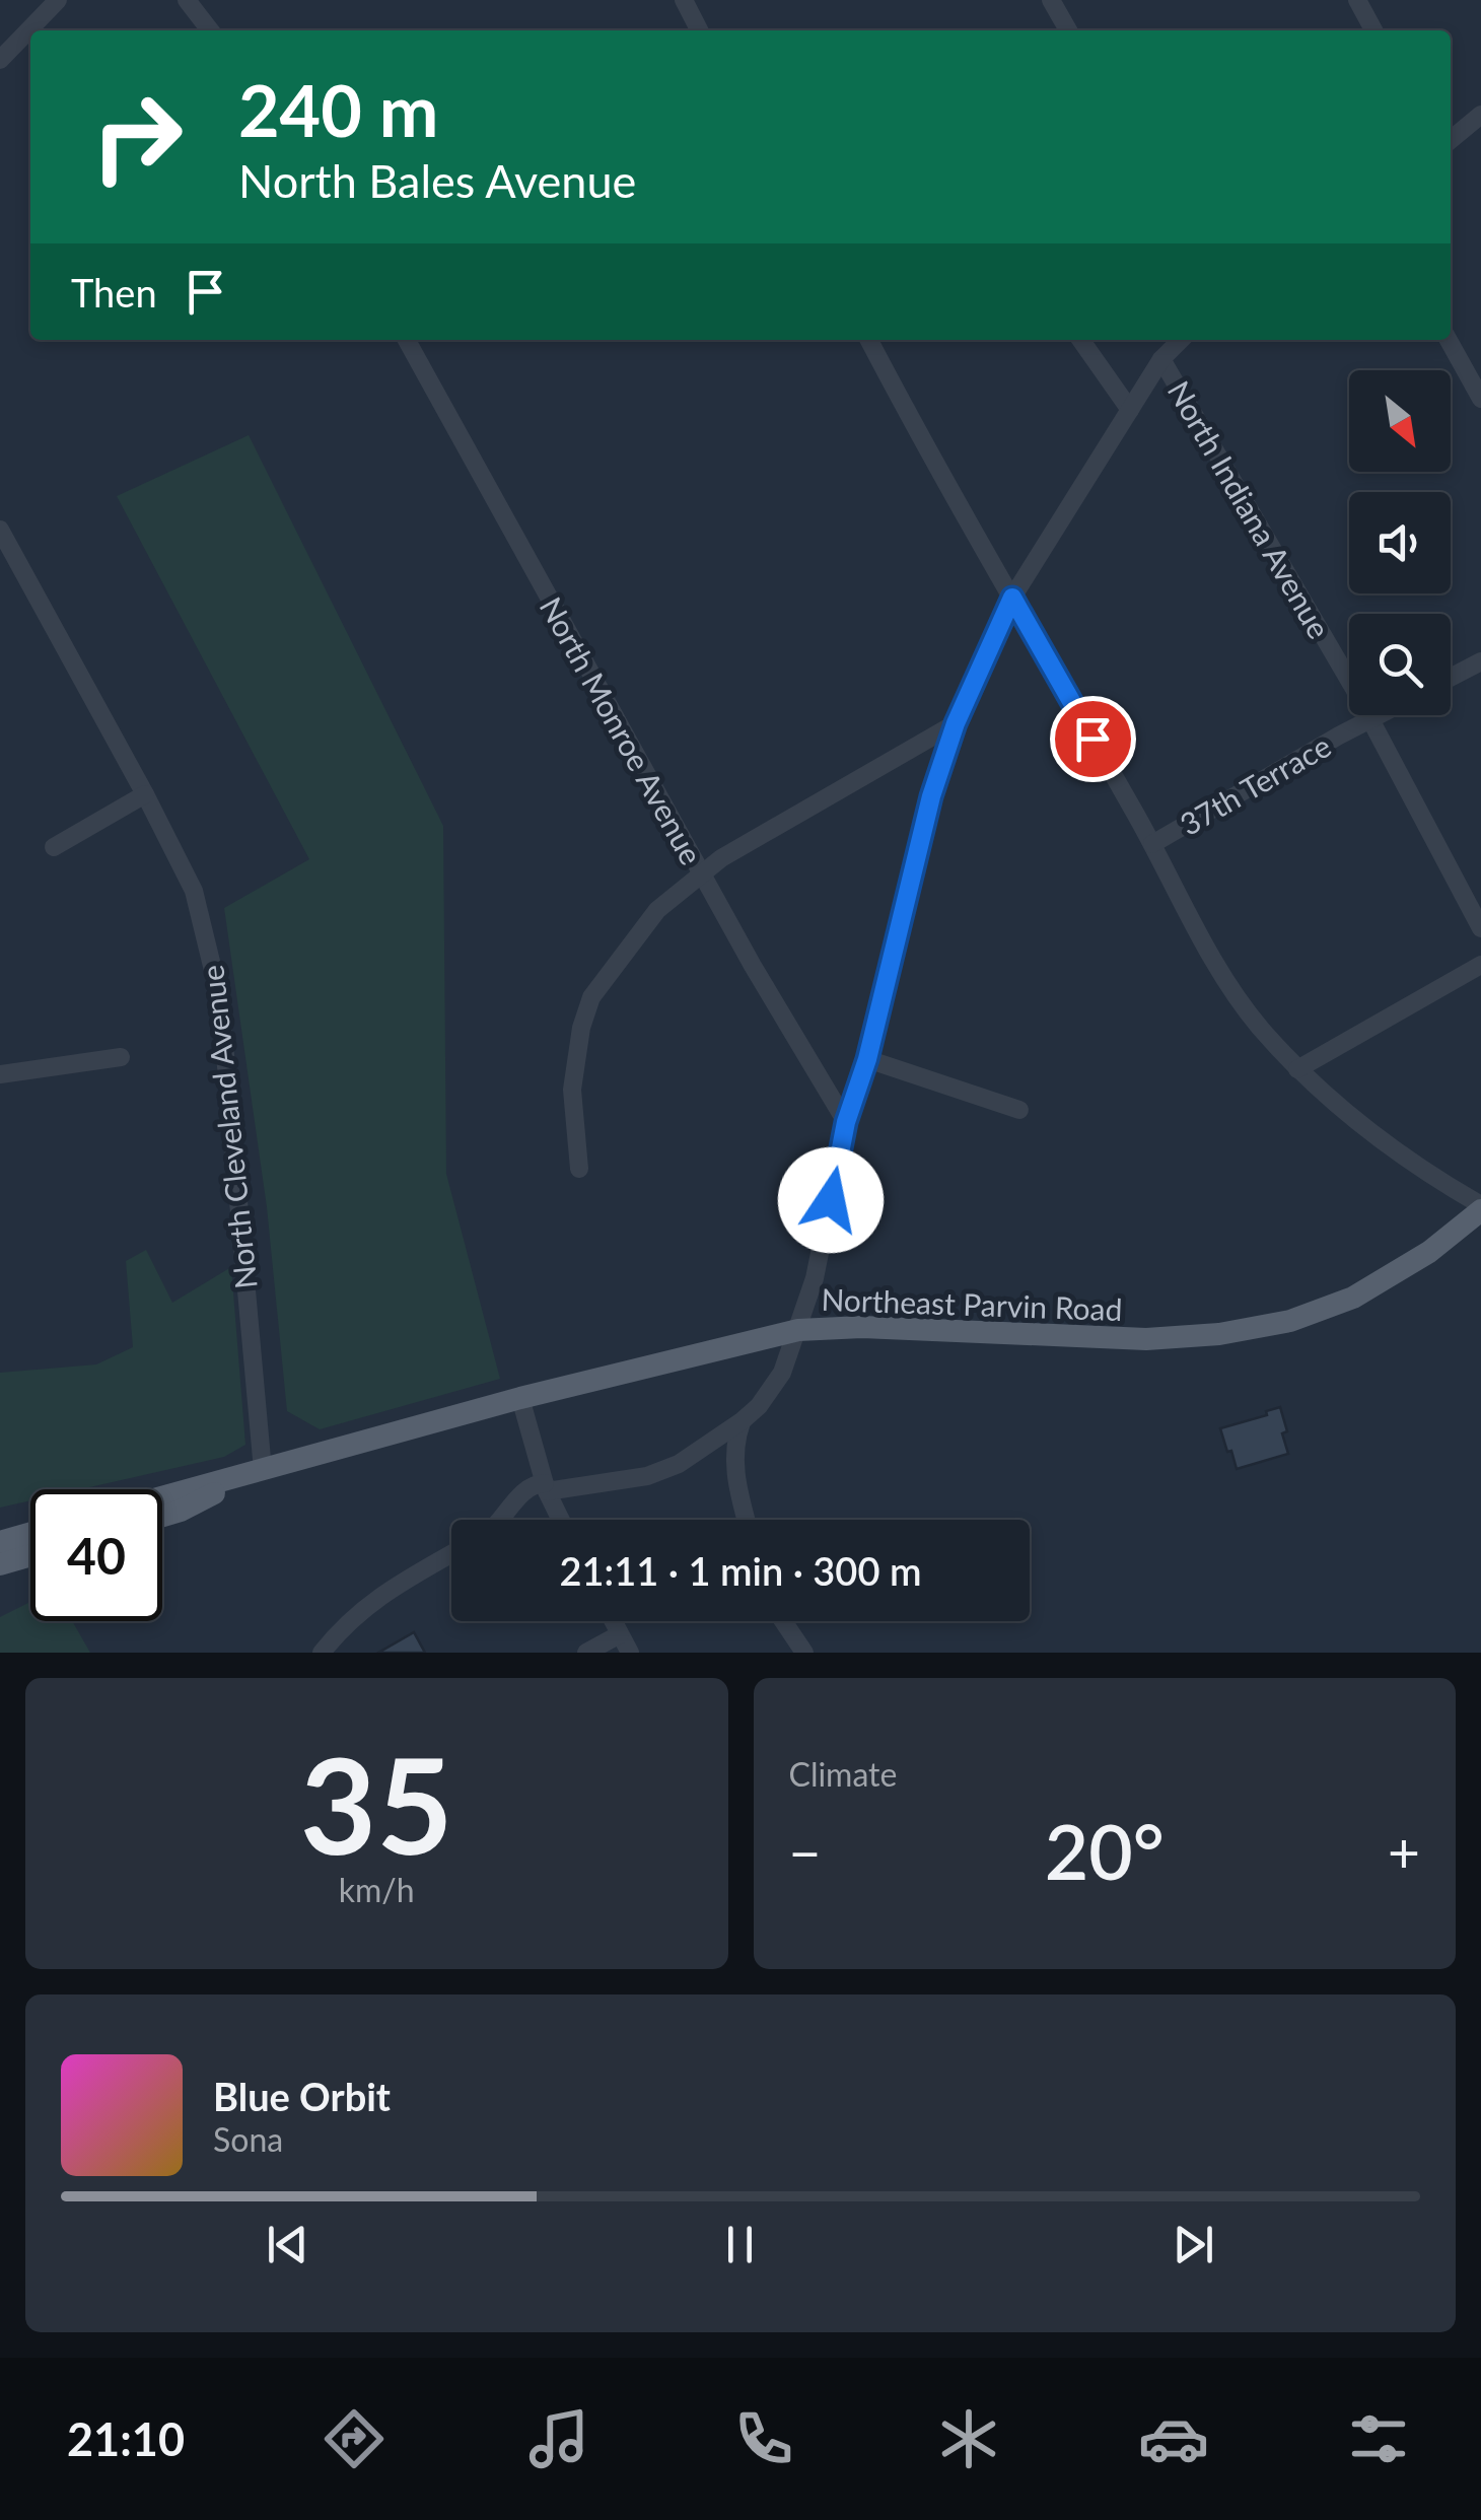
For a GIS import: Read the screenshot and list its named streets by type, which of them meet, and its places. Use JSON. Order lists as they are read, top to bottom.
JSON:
{
  "streets": {
    "main road": ["Northeast Parvin Road"],
    "street": [
      "North Indiana Avenue",
      "North Monroe Avenue",
      "37th Terrace",
      "North Cleveland Avenue"
    ]
  },
  "crossings": [
    ["North Indiana Avenue", "37th Terrace"],
    ["North Cleveland Avenue", "Northeast Parvin Road"]
  ],
  "north": "bottom right",
  "page": {
    "turn": ["240 m", "North Bales Avenue"],
    "then": "Then",
    "limit": "40",
    "trip": "21:11 · 1 min · 300 m",
    "tile": [
      ["35", "km/h"],
      "Climate"
    ],
    "heat": ["−", "20°", "+"],
    "song": ["Blue Orbit", "Sona"],
    "tabs": "21:10"
  }
}
